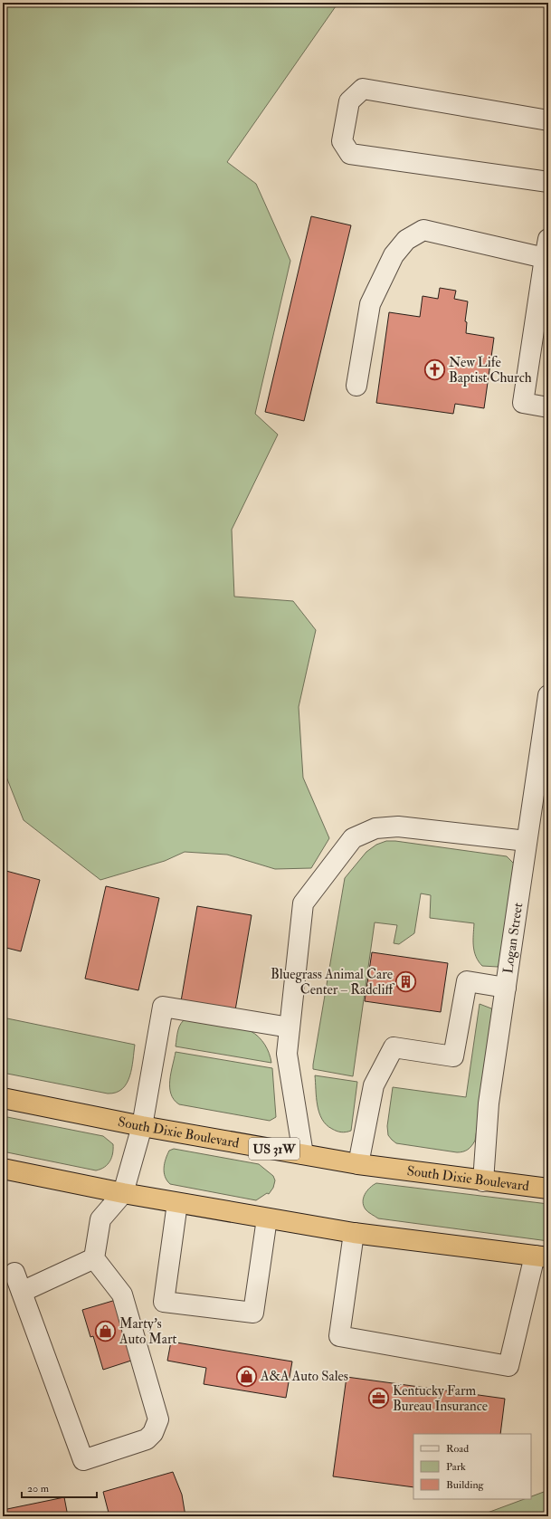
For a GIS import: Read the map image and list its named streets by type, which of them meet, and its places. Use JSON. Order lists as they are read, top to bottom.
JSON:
{
  "streets": {
    "highway": ["South Dixie Boulevard", "US 31W"],
    "street": ["Logan Street"]
  },
  "crossings": [
    ["Logan Street", "South Dixie Boulevard"]
  ],
  "places": {
    "church": ["New Life Baptist Church"],
    "building": ["Bluegrass Animal Care Center – Radcliff"],
    "shop": ["Marty's Auto Mart", "A&A Auto Sales"],
    "office": ["Kentucky Farm Bureau Insurance"]
  },
  "legend": ["Road", "Park", "Building"],
  "scale_bar": "20 m"
}
